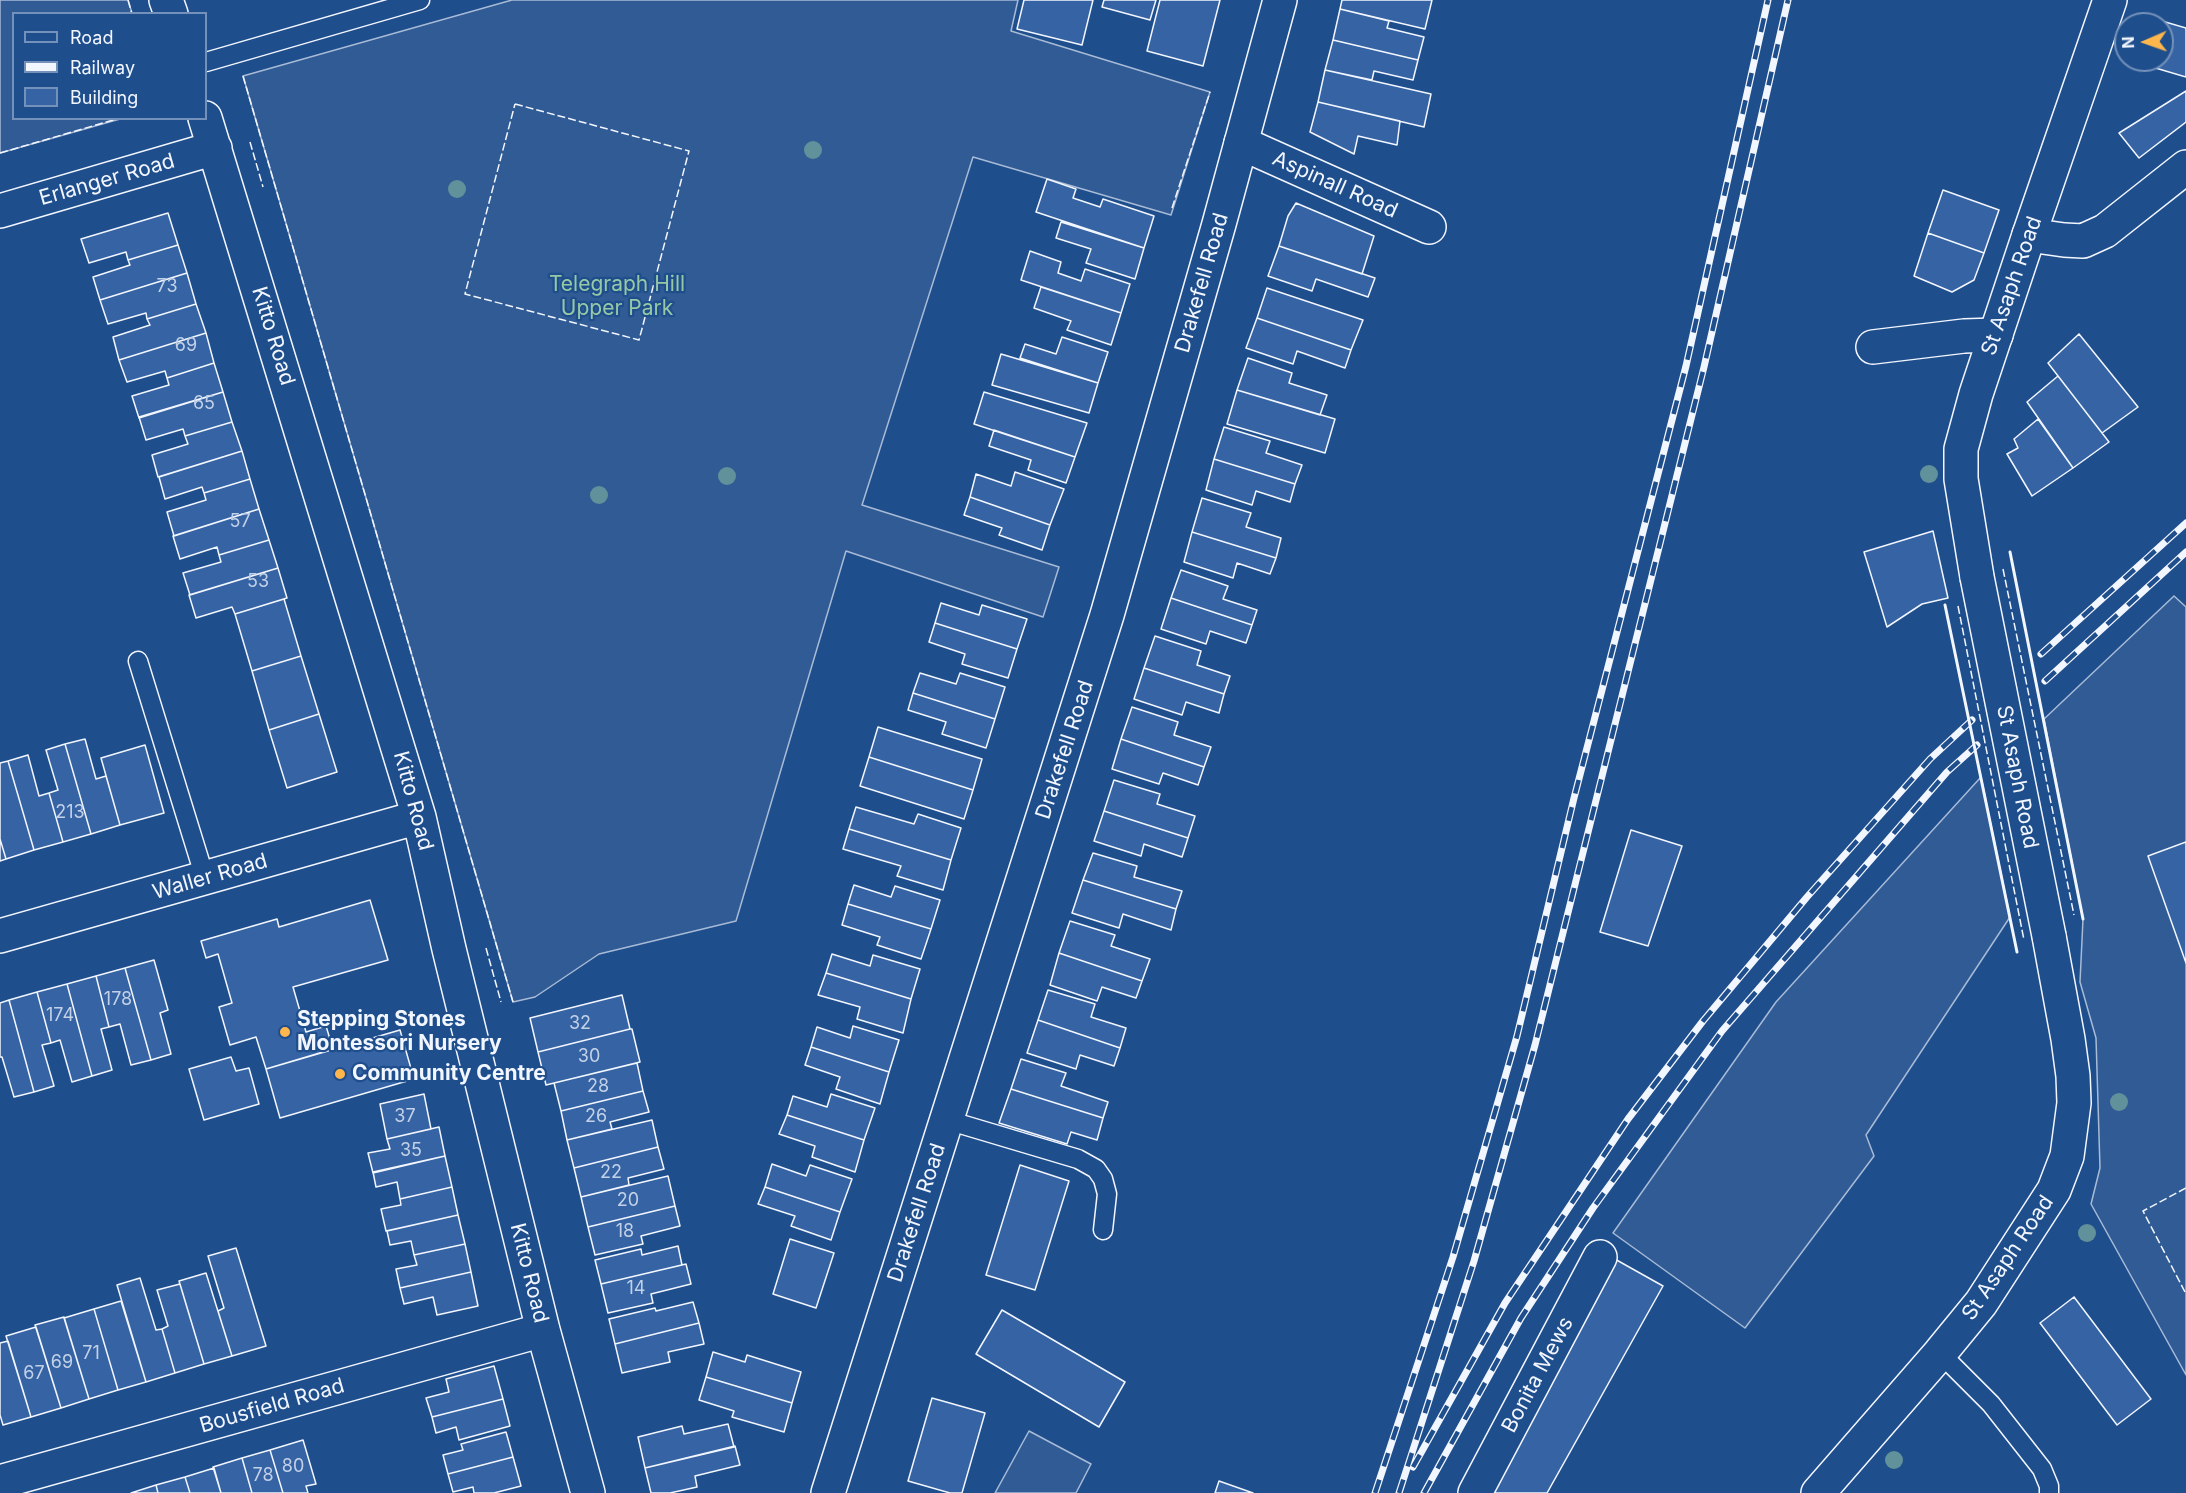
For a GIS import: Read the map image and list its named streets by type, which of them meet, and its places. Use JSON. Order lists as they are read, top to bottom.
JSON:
{
  "streets": {
    "street": [
      "Erlanger Road",
      "Aspinall Road",
      "Drakefell Road",
      "St Asaph Road",
      "Kitto Road",
      "Waller Road",
      "Bonita Mews",
      "Bousfield Road"
    ]
  },
  "crossings": [
    ["Erlanger Road", "Kitto Road"],
    ["Aspinall Road", "Drakefell Road"],
    ["Kitto Road", "Waller Road"],
    ["Kitto Road", "Bousfield Road"]
  ],
  "parks": ["Telegraph Hill Upper Park"],
  "places": ["Stepping Stones Montessori Nursery", "Community Centre"],
  "house_numbers": [
    "73",
    "69",
    "65",
    "57",
    "53",
    "213",
    "178",
    "174",
    "32",
    "30",
    "28",
    "37",
    "26",
    "35",
    "22",
    "20",
    "18",
    "14",
    "71",
    "69",
    "67",
    "80",
    "78"
  ],
  "legend": ["Road", "Railway", "Building"],
  "north": "left"
}
